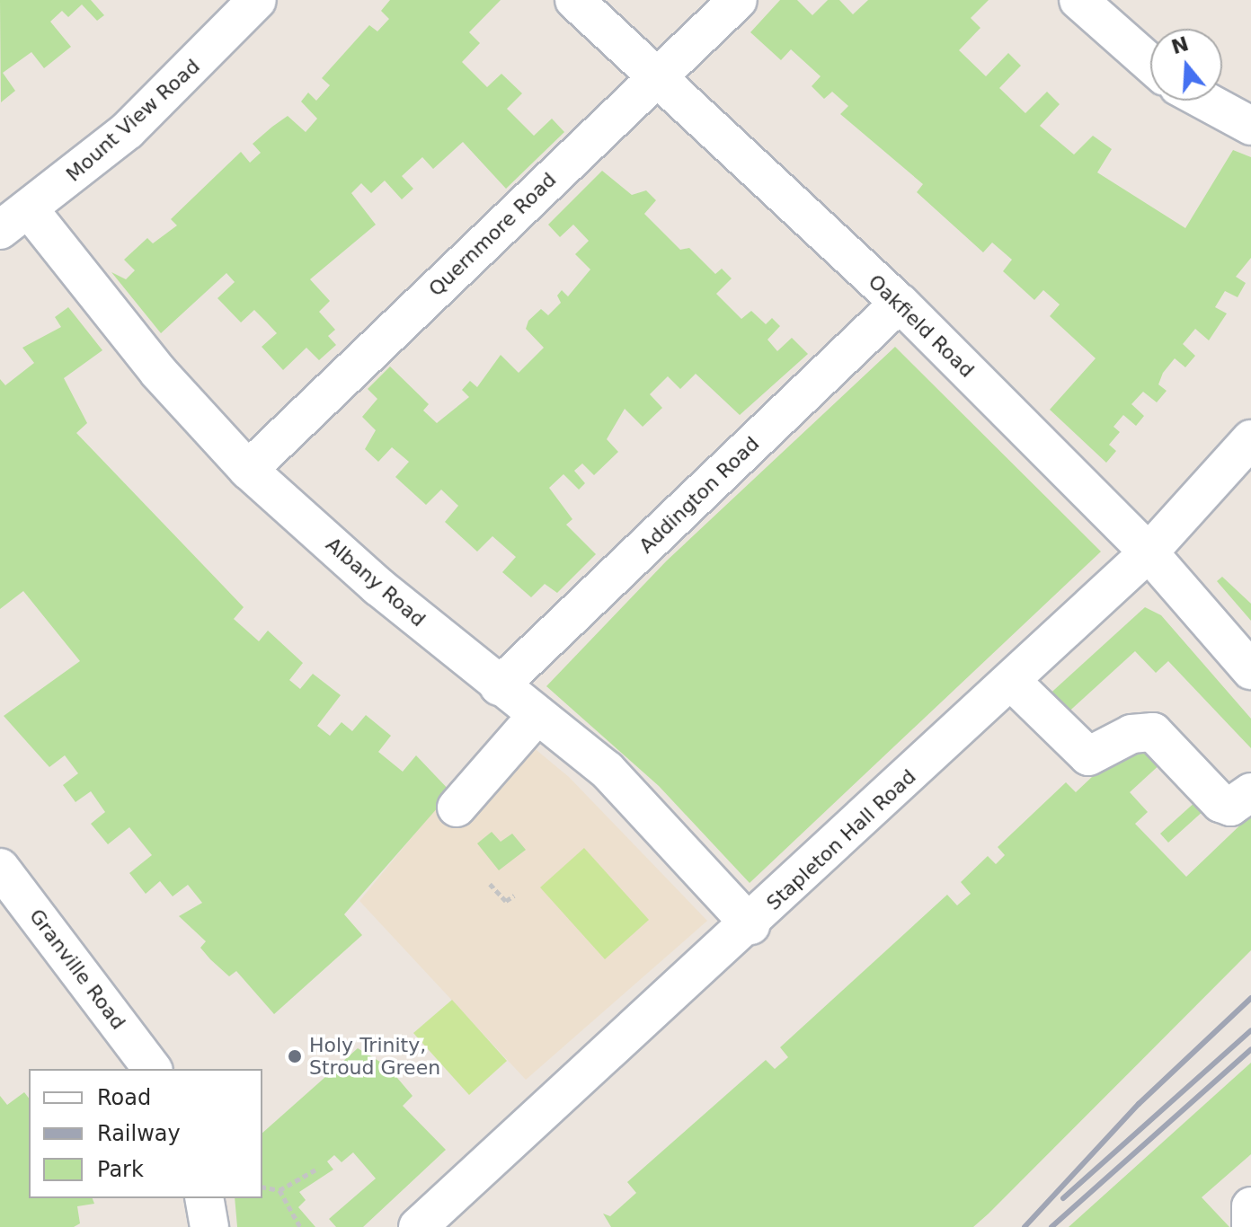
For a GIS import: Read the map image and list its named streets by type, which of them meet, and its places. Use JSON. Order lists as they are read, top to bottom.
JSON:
{
  "streets": {
    "street": [
      "Mount View Road",
      "Quernmore Road",
      "Oakfield Road",
      "Addington Road",
      "Albany Road",
      "Stapleton Hall Road",
      "Granville Road"
    ]
  },
  "crossings": [
    ["Mount View Road", "Albany Road"],
    ["Quernmore Road", "Oakfield Road"],
    ["Quernmore Road", "Albany Road"],
    ["Oakfield Road", "Addington Road"],
    ["Oakfield Road", "Stapleton Hall Road"],
    ["Addington Road", "Albany Road"],
    ["Albany Road", "Stapleton Hall Road"]
  ],
  "places": ["Holy Trinity, Stroud Green"],
  "legend": ["Road", "Railway", "Park"],
  "north": "top"
}
